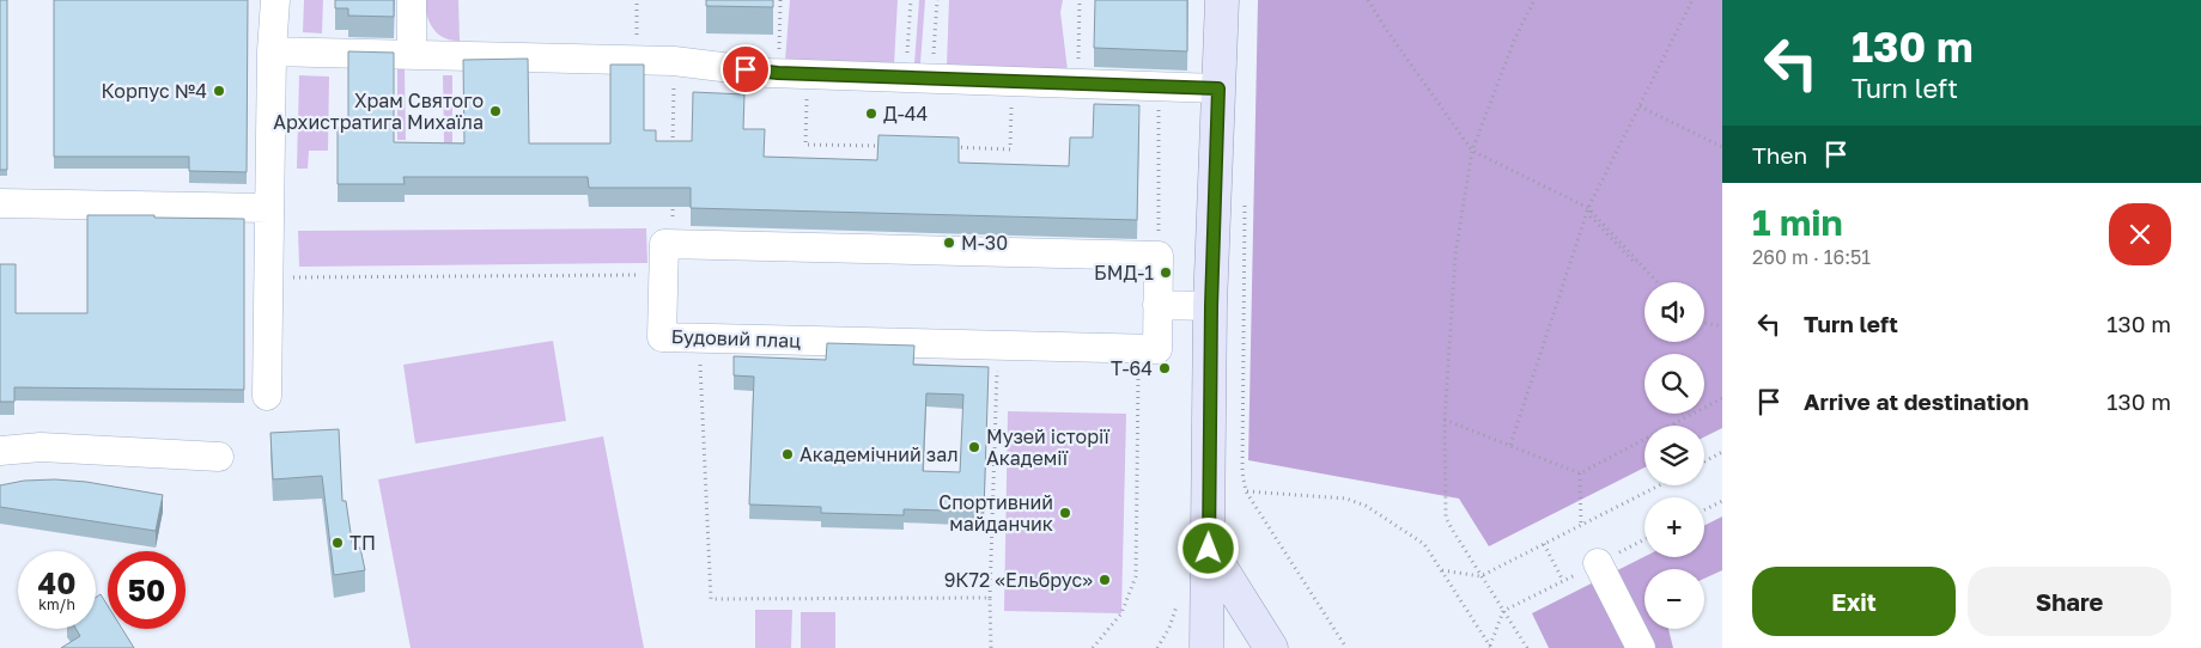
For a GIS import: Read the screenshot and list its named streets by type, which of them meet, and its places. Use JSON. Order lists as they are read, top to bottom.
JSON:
{
  "streets": {
    "street": ["Будовий плац"]
  },
  "places": [
    "Корпус №4",
    "Храм Святого Архистратига Михаїла",
    "Д-44",
    "М-30",
    "БМД-1",
    "Т-64",
    "Музей історії Академії",
    "Академічний зал",
    "Спортивний майданчик",
    "ТП",
    "9К72 «Ельбрус»"
  ],
  "page": {
    "turn": ["130 m", "Turn left"],
    "then": "Then",
    "heading": ["1 min", "260 m · 16:51"],
    "map_buttons": ["+", "−"],
    "list": [
      {
        "name": "Turn left",
        "value": "130 m"
      },
      {
        "name": "Arrive at destination",
        "value": "130 m"
      }
    ],
    "speed": "40 km/h",
    "limit": "50",
    "buttons": ["Exit", "Share"]
  }
}
